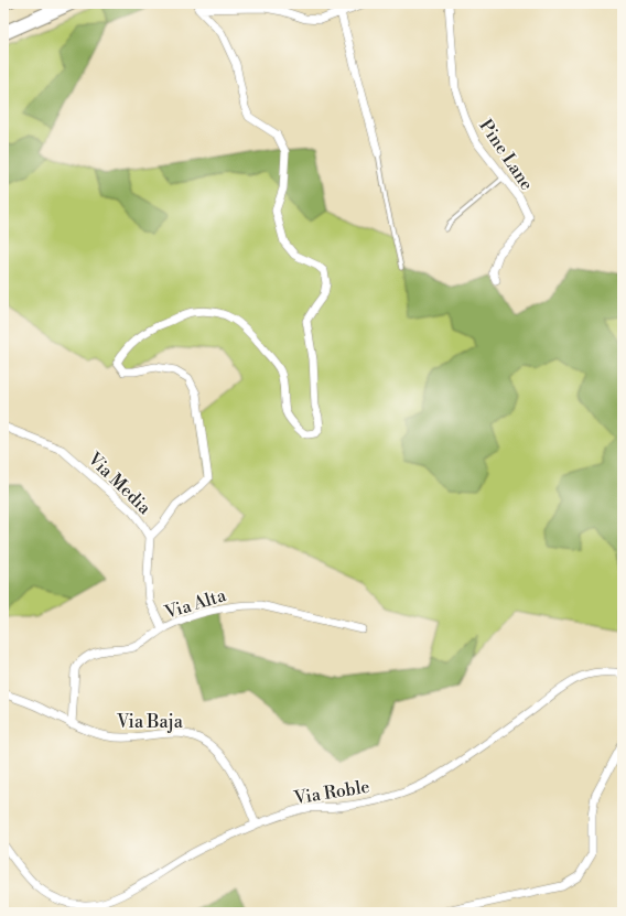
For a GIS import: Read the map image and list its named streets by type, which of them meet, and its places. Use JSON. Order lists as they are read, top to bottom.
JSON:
{
  "streets": {
    "street": [
      "Pine Lane",
      "Via Media",
      "Via Alta",
      "Via Baja",
      "Via Roble"
    ]
  },
  "crossings": [
    ["Via Media", "Via Alta"],
    ["Via Alta", "Via Baja"],
    ["Via Baja", "Via Roble"]
  ]
}
